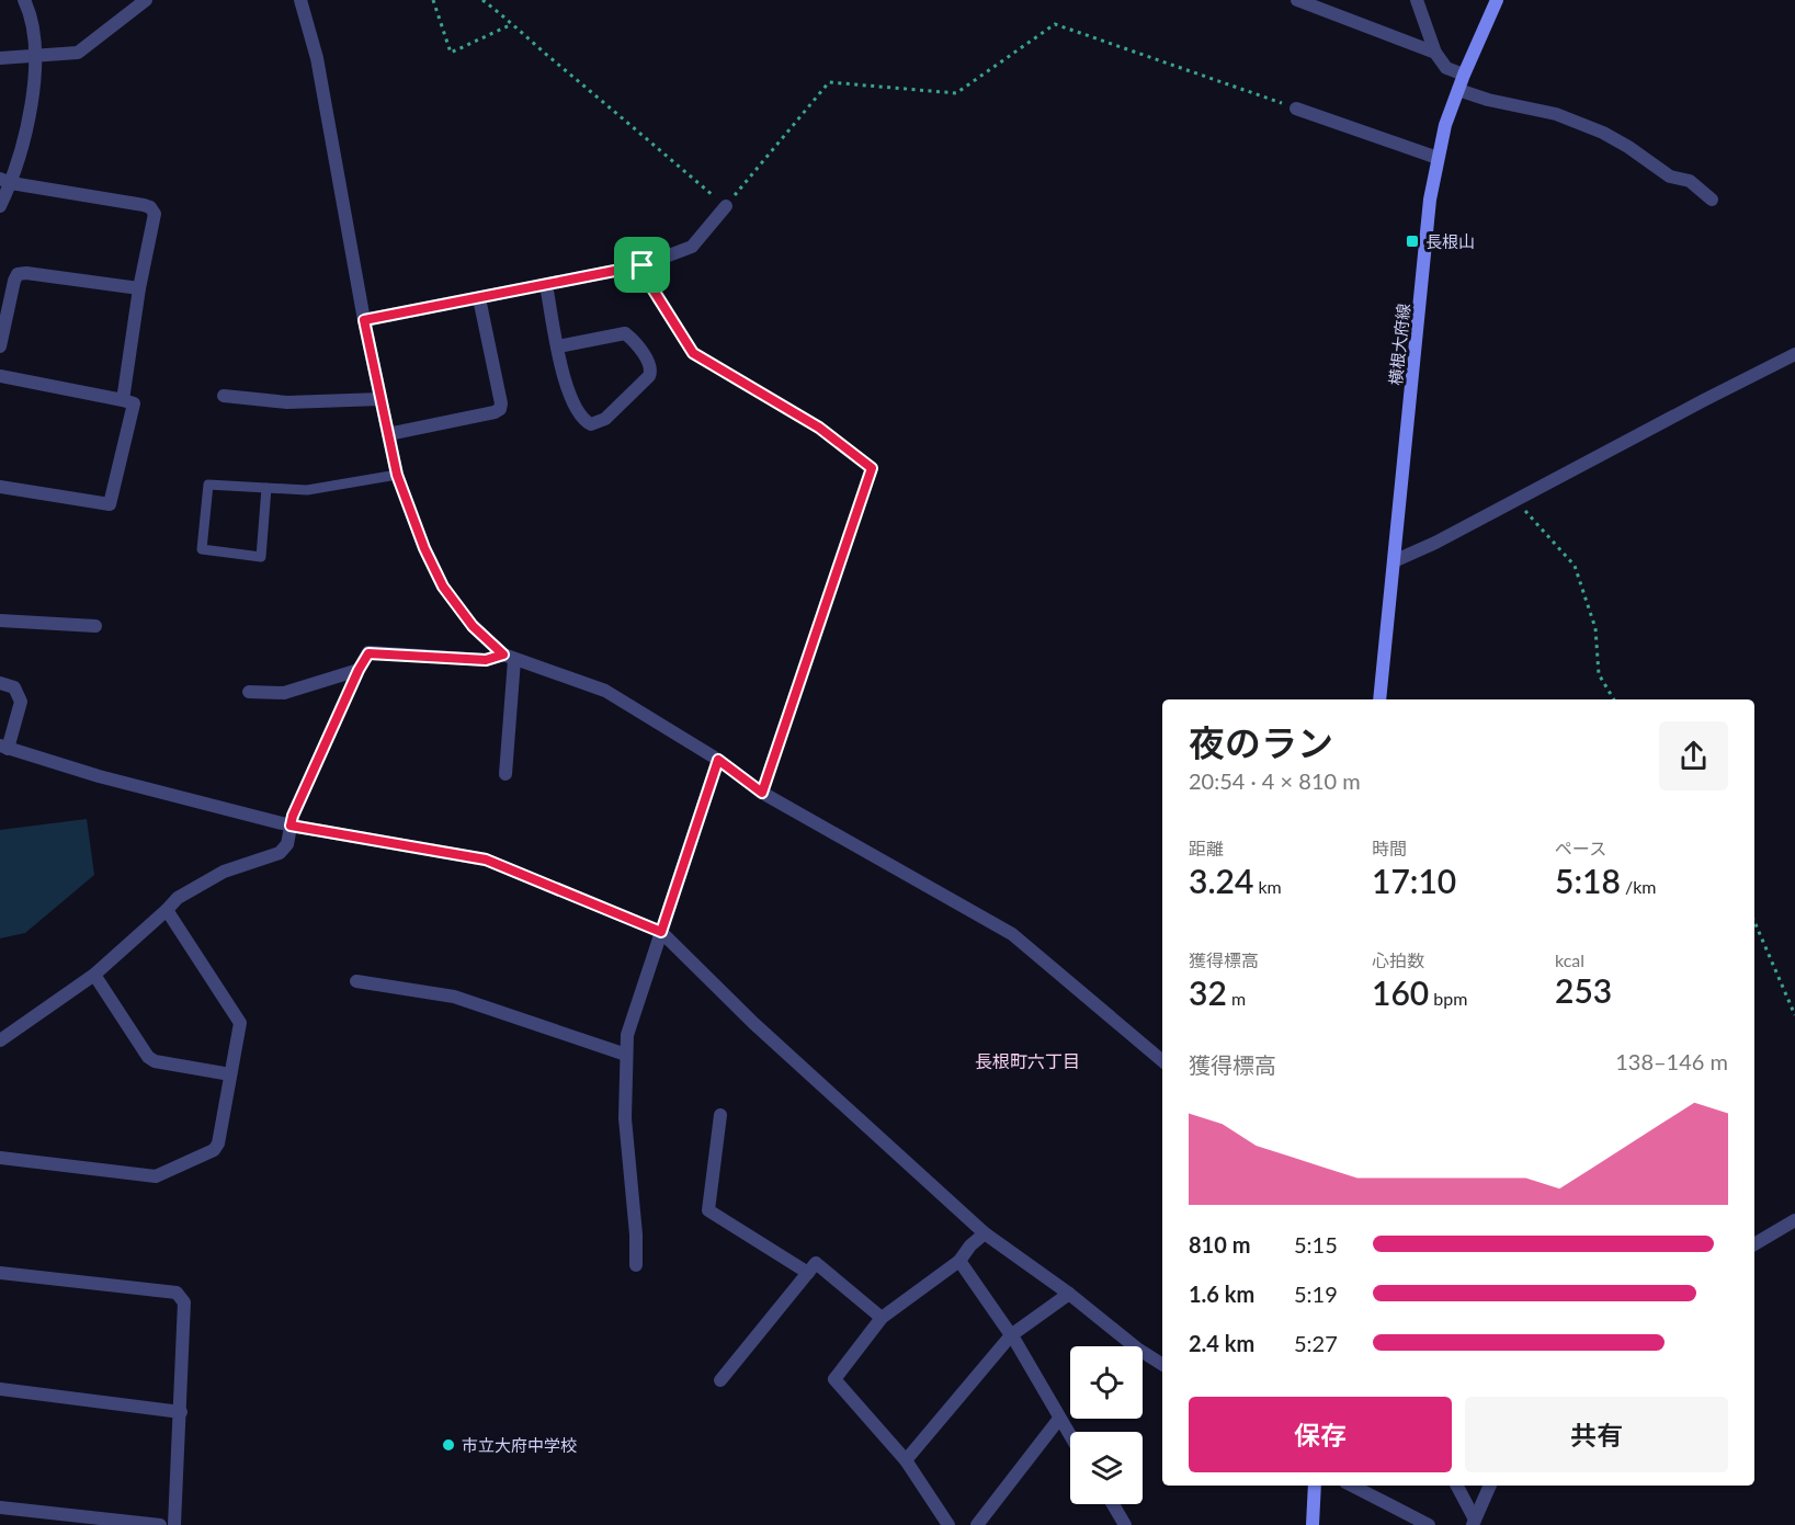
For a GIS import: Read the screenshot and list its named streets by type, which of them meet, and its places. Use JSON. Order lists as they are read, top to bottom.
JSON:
{
  "streets": {
    "main road": ["横根大府線"]
  },
  "districts": ["長根町六丁目"],
  "places": {
    "transit": ["長根山"],
    "other": ["市立大府中学校"]
  },
  "page": {
    "heading": ["夜のラン", "20:54 · 4 × 810 m"],
    "stats": [
      ["距離", "3.24 km"],
      ["時間", "17:10"],
      ["ペース", "5:18 /km"],
      ["獲得標高", "32 m"],
      ["心拍数", "160 bpm"],
      ["kcal", "253"]
    ],
    "chart": ["獲得標高", "138–146 m"],
    "list": [
      {
        "name": "810 m",
        "note": "5:15"
      },
      {
        "name": "1.6 km",
        "note": "5:19"
      },
      {
        "name": "2.4 km",
        "note": "5:27"
      }
    ],
    "buttons": ["保存", "共有"]
  }
}
